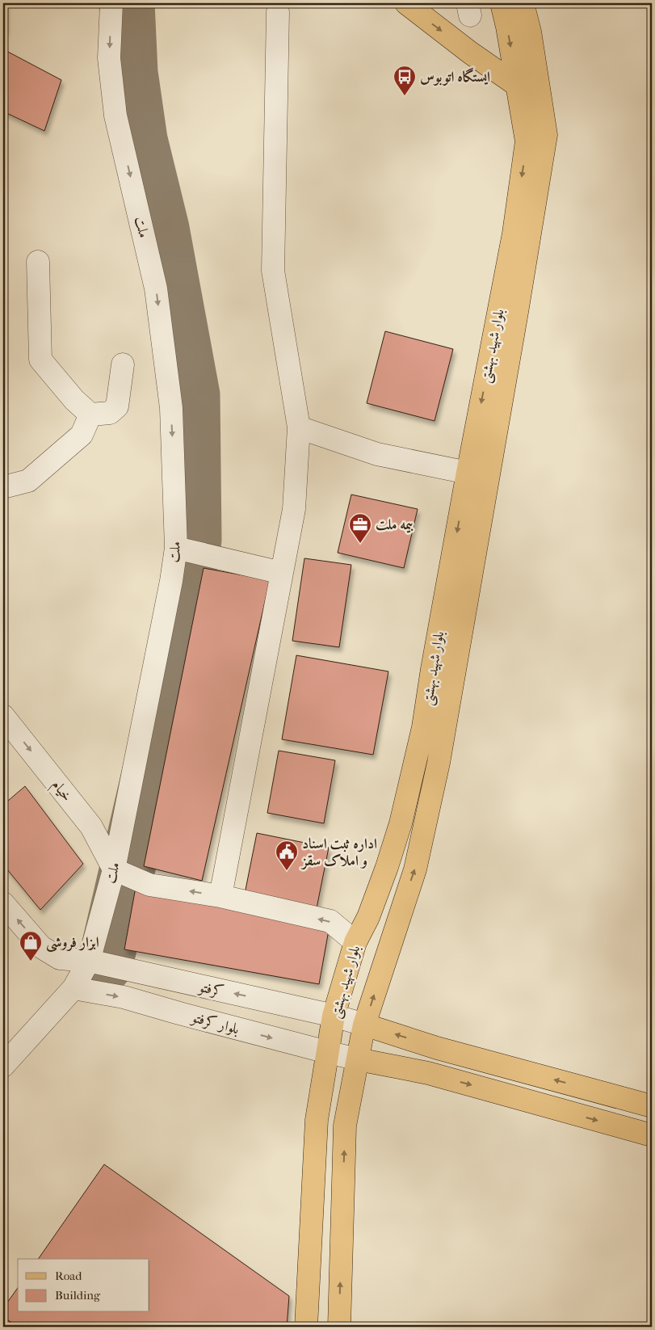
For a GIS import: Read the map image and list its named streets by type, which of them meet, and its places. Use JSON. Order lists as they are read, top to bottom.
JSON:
{
  "streets": {
    "main road": ["بلوار شهید بهشتی"],
    "street": [
      "ملت",
      "خیام",
      "کرفتو",
      "بلوار کرفتو"
    ]
  },
  "crossings": [
    ["ملت", "خیام"],
    ["ملت", "کرفتو"],
    ["ملت", "بلوار کرفتو"],
    ["بلوار شهید بهشتی", "کرفتو"],
    ["بلوار شهید بهشتی", "بلوار کرفتو"]
  ],
  "one_way": ["خیام"],
  "places": {
    "bus stop": ["ایستگاه اتوبوس"],
    "office": ["بیمه ملت"],
    "public building": ["اداره ثبت اسناد و املاک سقز"],
    "shop": ["ابزار فروشی"]
  },
  "legend": ["Road", "Building"]
}
